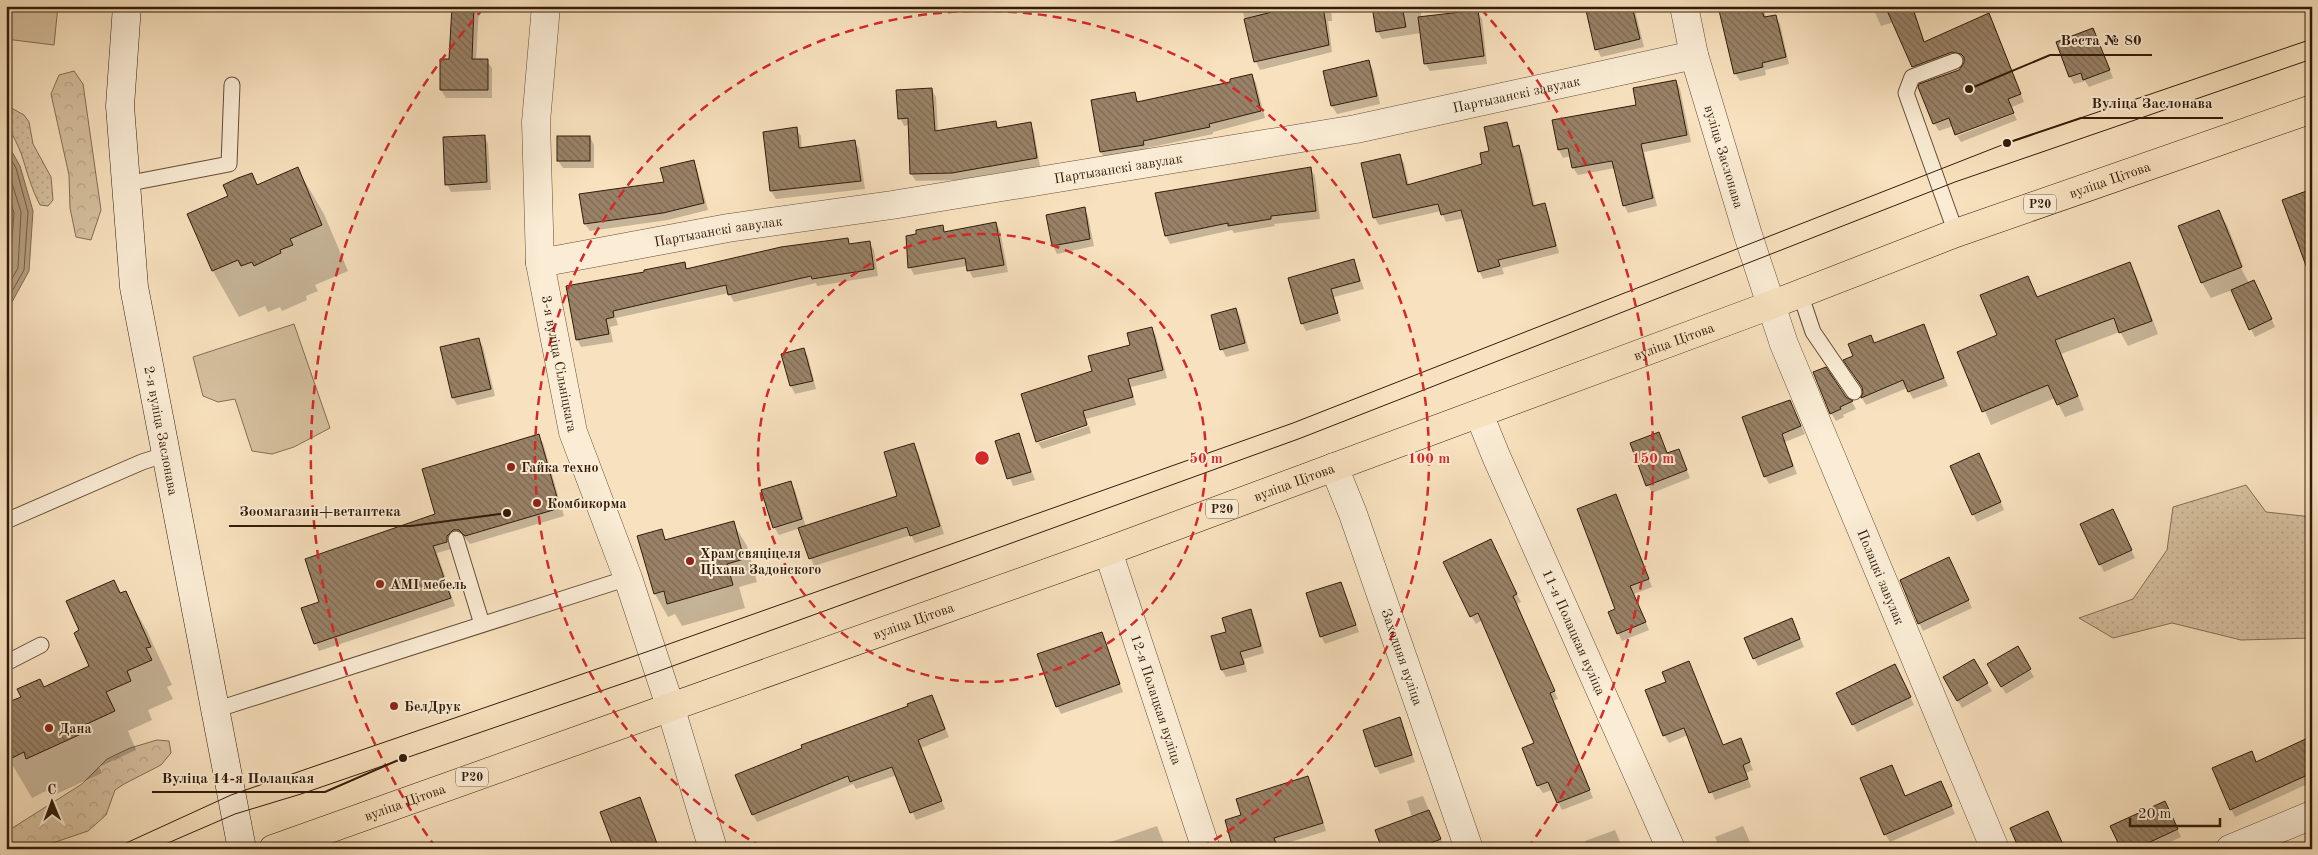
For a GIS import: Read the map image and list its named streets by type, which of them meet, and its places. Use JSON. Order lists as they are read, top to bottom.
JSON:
{
  "streets": {
    "main road": ["вуліца Цітова", "Р20"],
    "street": [
      "Партызанскі завулак",
      "вуліца Заслонава",
      "3-я вуліца Сільніцкага",
      "2-я вуліца Заслонава",
      "Полацкі завулак",
      "11-я Полацкая вуліца",
      "Заходняя вуліца",
      "12-я Полацкая вуліца"
    ]
  },
  "crossings": [
    ["Партызанскі завулак", "вуліца Заслонава"],
    ["Партызанскі завулак", "3-я вуліца Сільніцкага"],
    ["вуліца Заслонава", "вуліца Цітова"],
    ["вуліца Заслонава", "Полацкі завулак"],
    ["вуліца Цітова", "3-я вуліца Сільніцкага"],
    ["вуліца Цітова", "Полацкі завулак"],
    ["вуліца Цітова", "11-я Полацкая вуліца"],
    ["вуліца Цітова", "Заходняя вуліца"],
    ["вуліца Цітова", "12-я Полацкая вуліца"]
  ],
  "places": [
    "Веста № 80",
    "Вуліца Заслонава",
    "Гайка техно",
    "Комбикорма",
    "Зоомагазин+ветаптека",
    "Храм свяціцеля Ціхана Задонского",
    "AMI мебель",
    "БелДрук",
    "Дана",
    "Вуліца 14-я Полацкая"
  ],
  "scale_bar": "20 m",
  "north": "top",
  "rings": ["50 m", "100 m", "150 m"]
}
